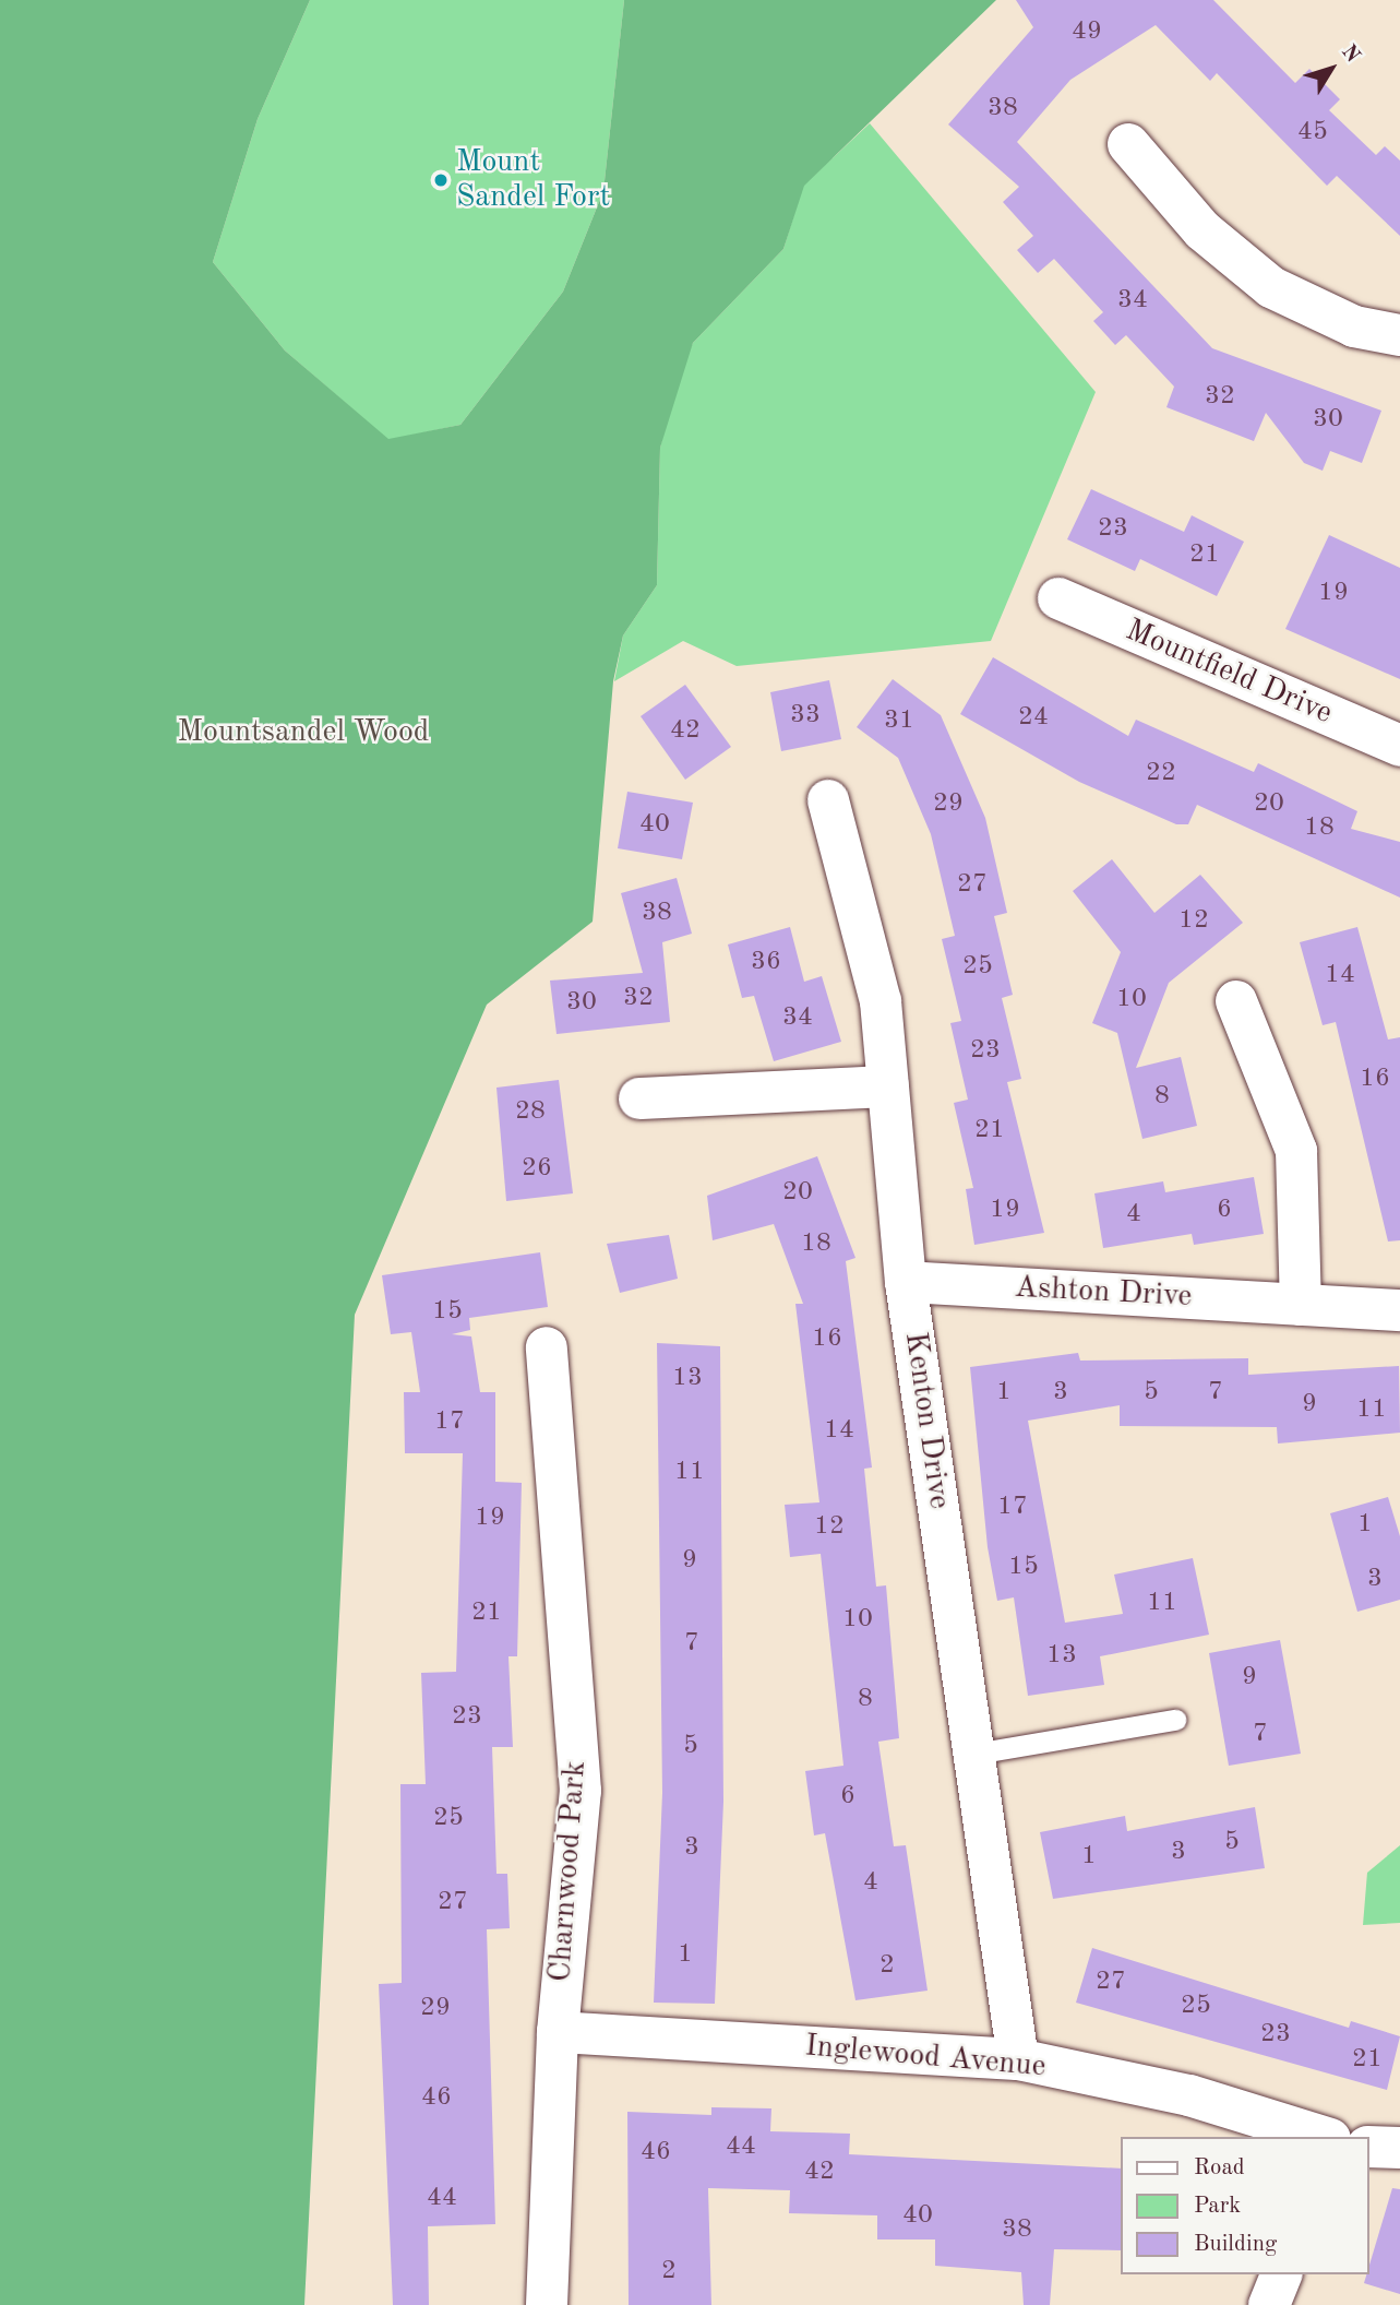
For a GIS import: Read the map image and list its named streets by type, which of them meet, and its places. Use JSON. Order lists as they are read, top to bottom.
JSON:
{
  "streets": {
    "street": [
      "Mountfield Drive",
      "Ashton Drive",
      "Kenton Drive",
      "Charnwood Park",
      "Inglewood Avenue"
    ]
  },
  "crossings": [
    ["Ashton Drive", "Kenton Drive"],
    ["Kenton Drive", "Inglewood Avenue"],
    ["Charnwood Park", "Inglewood Avenue"]
  ],
  "parks": ["Mountsandel Wood"],
  "places": ["Mount Sandel Fort"],
  "house_numbers": [
    "49",
    "38",
    "45",
    "34",
    "32",
    "30",
    "23",
    "21",
    "19",
    "33",
    "24",
    "31",
    "42",
    "22",
    "29",
    "20",
    "40",
    "18",
    "27",
    "38",
    "12",
    "36",
    "25",
    "14",
    "32",
    "10",
    "30",
    "34",
    "23",
    "16",
    "8",
    "28",
    "21",
    "26",
    "20",
    "19",
    "6",
    "4",
    "18",
    "15",
    "16",
    "13",
    "1",
    "3",
    "5",
    "7",
    "9",
    "11",
    "17",
    "14",
    "11",
    "17",
    "19",
    "1",
    "12",
    "9",
    "15",
    "3",
    "11",
    "21",
    "10",
    "7",
    "13",
    "9",
    "8",
    "23",
    "7",
    "5",
    "6",
    "25",
    "5",
    "3",
    "3",
    "1",
    "4",
    "27",
    "1",
    "2",
    "27",
    "25",
    "29",
    "23",
    "21",
    "46",
    "44",
    "46",
    "42",
    "44",
    "40",
    "38",
    "2"
  ],
  "legend": ["Road", "Park", "Building"],
  "north": "top right"
}
